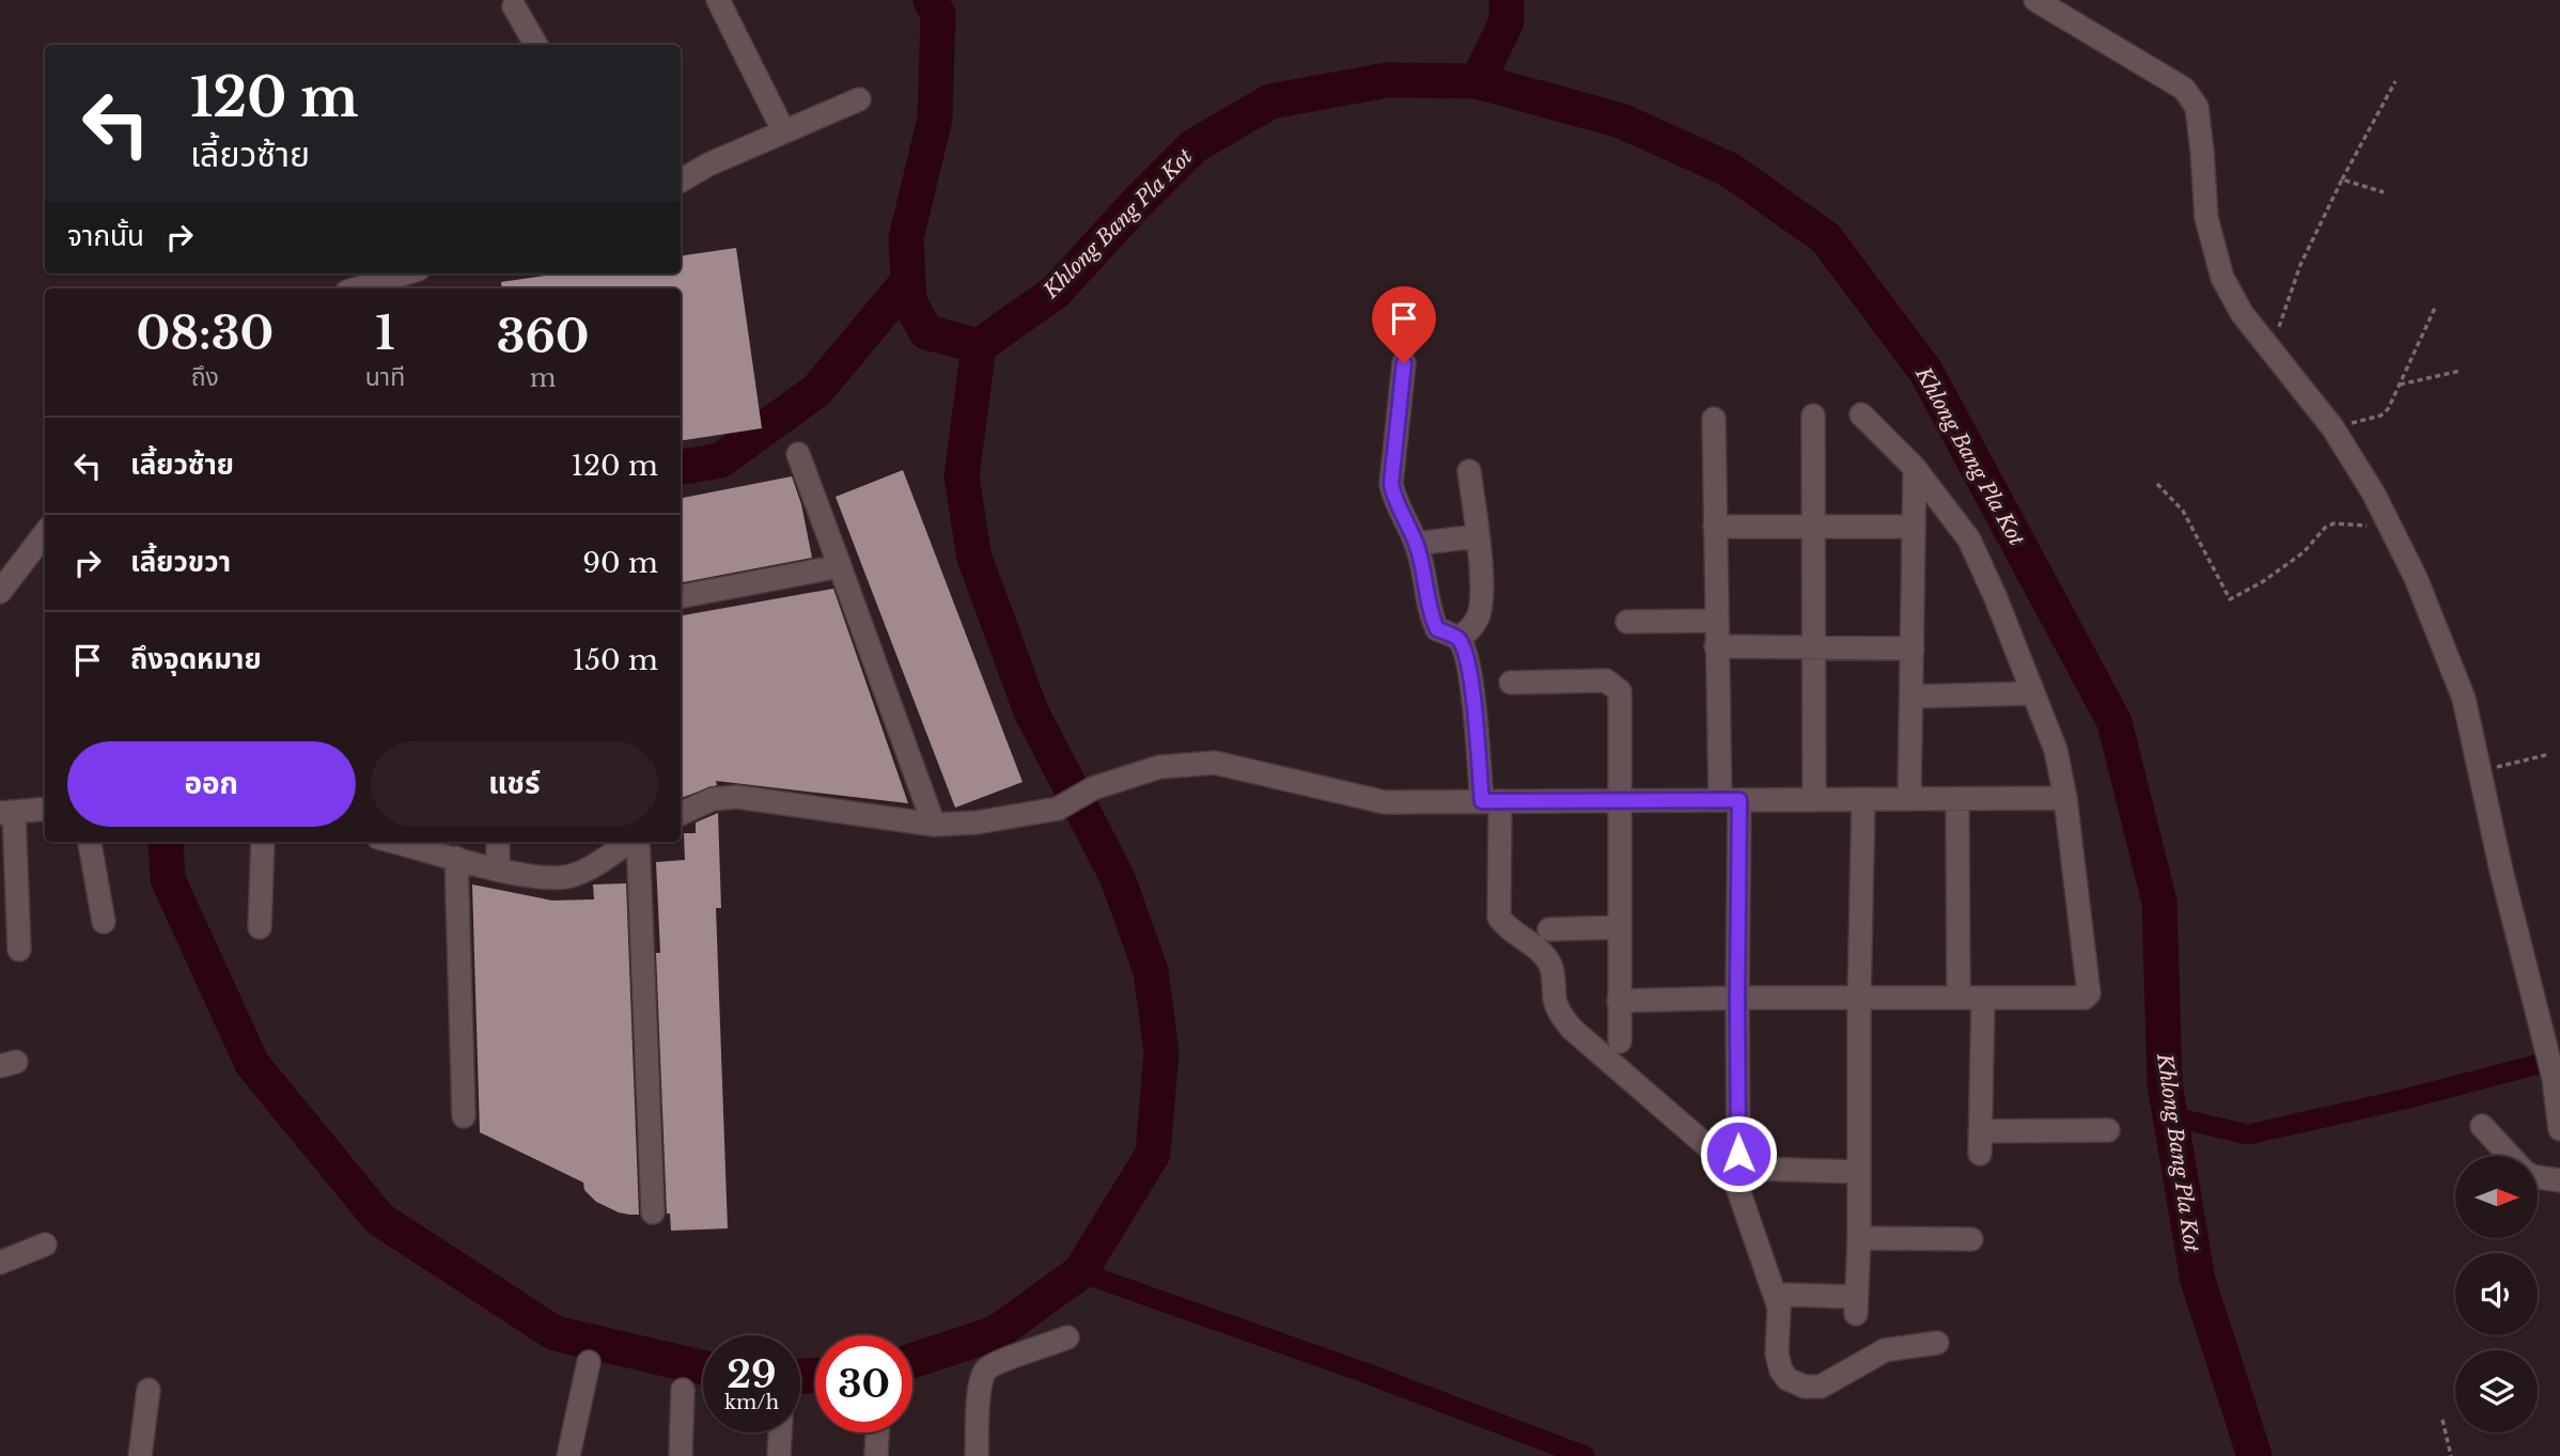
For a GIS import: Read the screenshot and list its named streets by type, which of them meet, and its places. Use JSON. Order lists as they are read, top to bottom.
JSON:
{
  "water": ["Khlong Bang Pla Kot"],
  "north": "right",
  "page": {
    "turn": ["120 m", "เลี้ยวซ้าย"],
    "then": "จากนั้น",
    "eta": [
      "08:30",
      "ถึง",
      "1",
      "นาที",
      "360",
      "m"
    ],
    "list": [
      {
        "name": "เลี้ยวซ้าย",
        "value": "120 m"
      },
      {
        "name": "เลี้ยวขวา",
        "value": "90 m"
      },
      {
        "name": "ถึงจุดหมาย",
        "value": "150 m"
      }
    ],
    "buttons": ["ออก", "แชร์"],
    "speed": "29 km/h",
    "limit": "30"
  }
}
